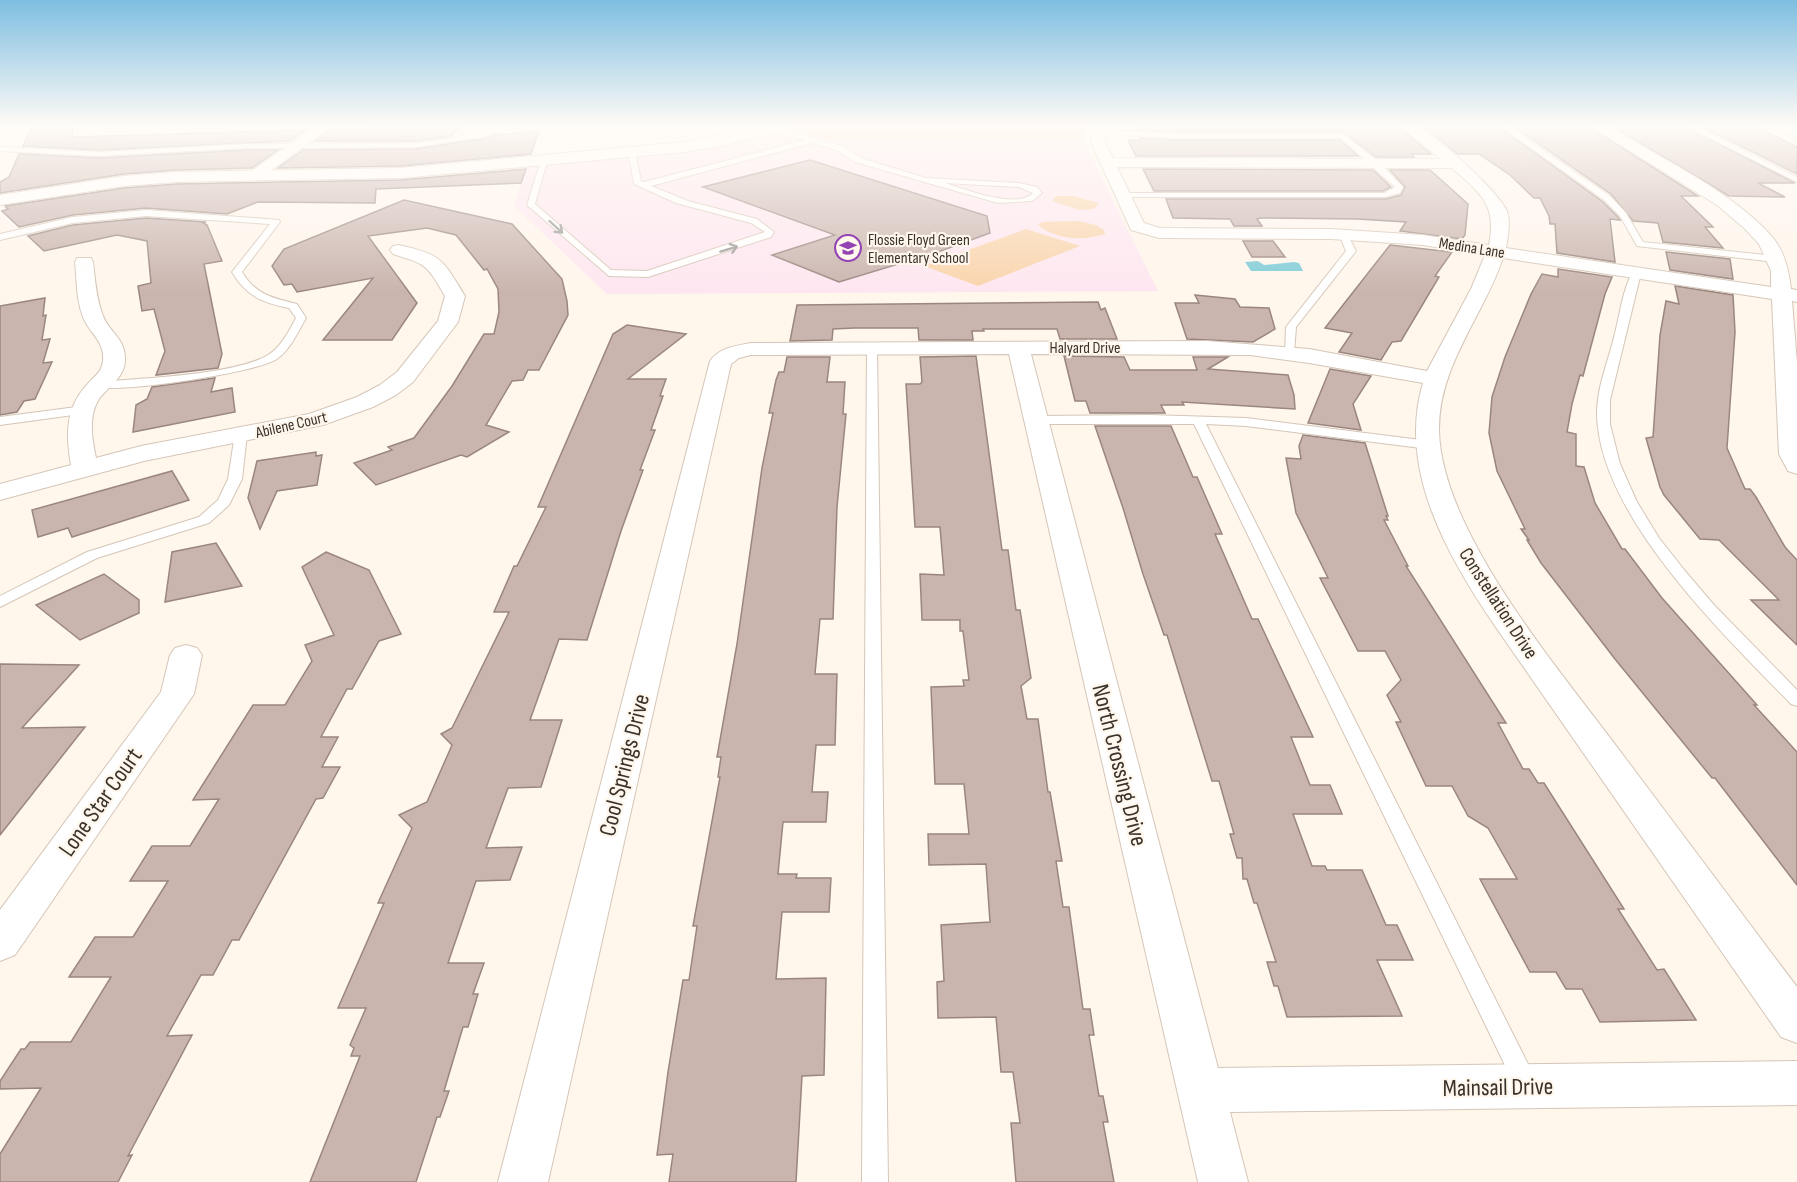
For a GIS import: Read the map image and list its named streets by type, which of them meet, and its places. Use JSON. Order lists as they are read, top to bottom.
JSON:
{
  "streets": {
    "street": [
      "Medina Lane",
      "Halyard Drive",
      "Abilene Court",
      "Constellation Drive",
      "Cool Springs Drive",
      "North Crossing Drive",
      "Lone Star Court",
      "Mainsail Drive"
    ]
  },
  "crossings": [
    ["Medina Lane", "Constellation Drive"],
    ["Halyard Drive", "Constellation Drive"],
    ["Halyard Drive", "Cool Springs Drive"],
    ["Halyard Drive", "North Crossing Drive"],
    ["North Crossing Drive", "Mainsail Drive"]
  ],
  "places": {
    "school or university": ["Flossie Floyd Green Elementary School"]
  }
}
